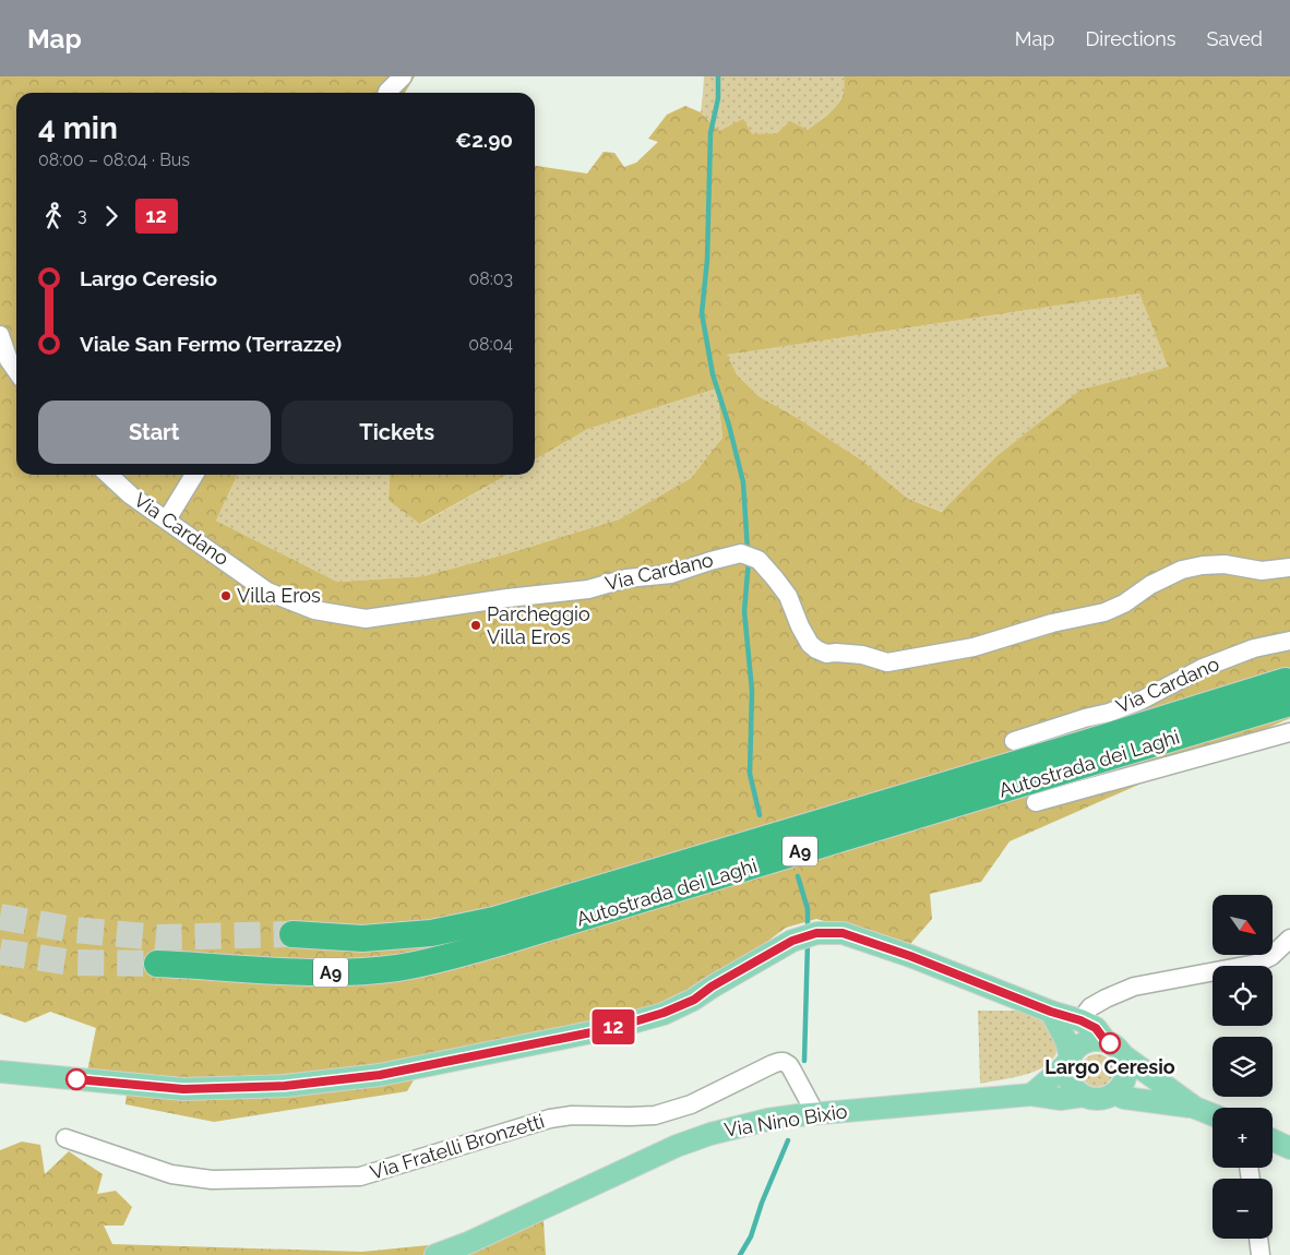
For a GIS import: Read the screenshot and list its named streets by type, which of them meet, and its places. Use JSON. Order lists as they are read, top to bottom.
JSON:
{
  "streets": {
    "highway": ["Autostrada dei Laghi", "A9"],
    "main road": ["Via Nino Bixio"],
    "street": ["Via Cardano", "Via Fratelli Bronzetti"]
  },
  "crossings": [
    ["Via Nino Bixio", "Via Fratelli Bronzetti"]
  ],
  "places": ["Villa Eros", "Parcheggio Villa Eros", "Largo Ceresio"],
  "lines": ["bus line 12"],
  "north": "bottom right",
  "page": {
    "header": "Map",
    "nav": ["Map", "Directions", "Saved"],
    "on_map": "12",
    "heading": ["4 min", "08:00 – 08:04 · Bus", "€2.90"],
    "legs": ["3", "12"],
    "list": [
      {
        "name": "Largo Ceresio",
        "value": "08:03"
      },
      {
        "name": "Viale San Fermo (Terrazze)",
        "value": "08:04"
      }
    ],
    "buttons": ["Start", "Tickets"],
    "map_buttons": ["+", "−"]
  }
}
